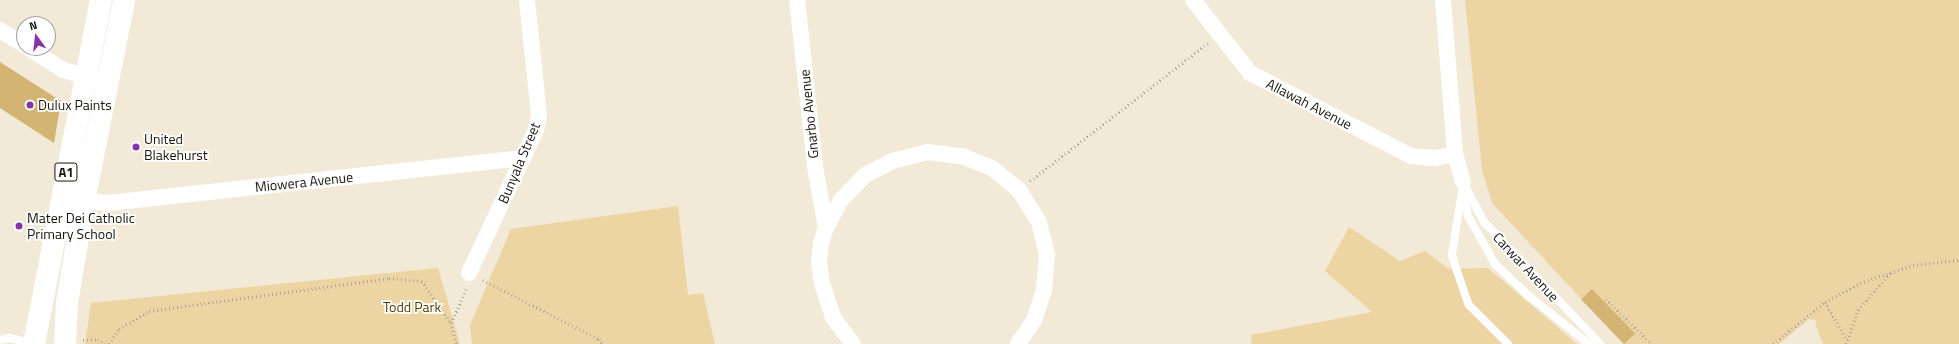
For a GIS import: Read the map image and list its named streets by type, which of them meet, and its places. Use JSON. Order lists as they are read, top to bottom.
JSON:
{
  "streets": {
    "highway": ["A1"],
    "street": [
      "Allawah Avenue",
      "Gnarbo Avenue",
      "Bunyala Street",
      "Miowera Avenue",
      "Carwar Avenue"
    ]
  },
  "crossings": [
    ["Allawah Avenue", "Carwar Avenue"],
    ["Bunyala Street", "Miowera Avenue"],
    ["A1", "Miowera Avenue"]
  ],
  "parks": ["Todd Park"],
  "places": ["Dulux Paints", "United Blakehurst", "Mater Dei Catholic Primary School"],
  "north": "top"
}
